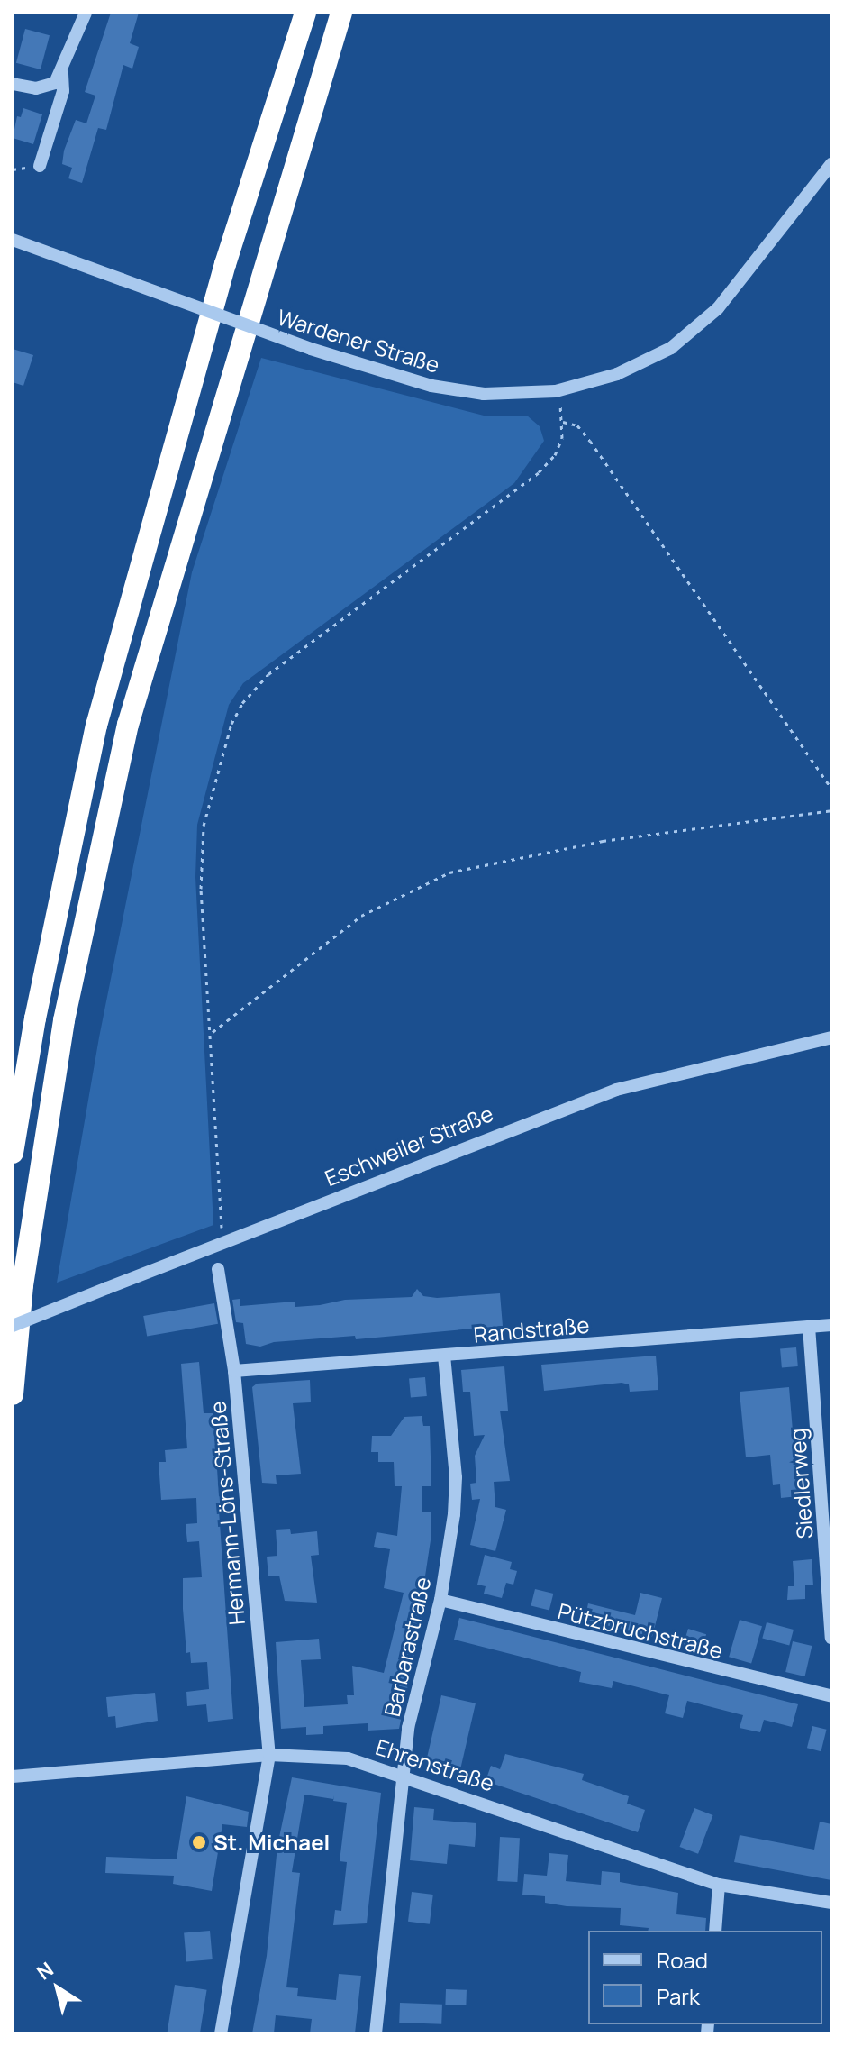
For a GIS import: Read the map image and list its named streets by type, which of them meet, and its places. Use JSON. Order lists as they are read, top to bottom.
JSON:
{
  "streets": {
    "street": [
      "Wardener Straße",
      "Eschweiler Straße",
      "Randstraße",
      "Siedlerweg",
      "Hermann-Löns-Straße",
      "Pützbruchstraße",
      "Barbarastraße",
      "Ehrenstraße"
    ]
  },
  "crossings": [
    ["Randstraße", "Siedlerweg"],
    ["Randstraße", "Hermann-Löns-Straße"],
    ["Randstraße", "Barbarastraße"],
    ["Hermann-Löns-Straße", "Ehrenstraße"],
    ["Pützbruchstraße", "Barbarastraße"],
    ["Barbarastraße", "Ehrenstraße"]
  ],
  "places": ["St. Michael"],
  "legend": ["Road", "Park"],
  "north": "top left"
}
